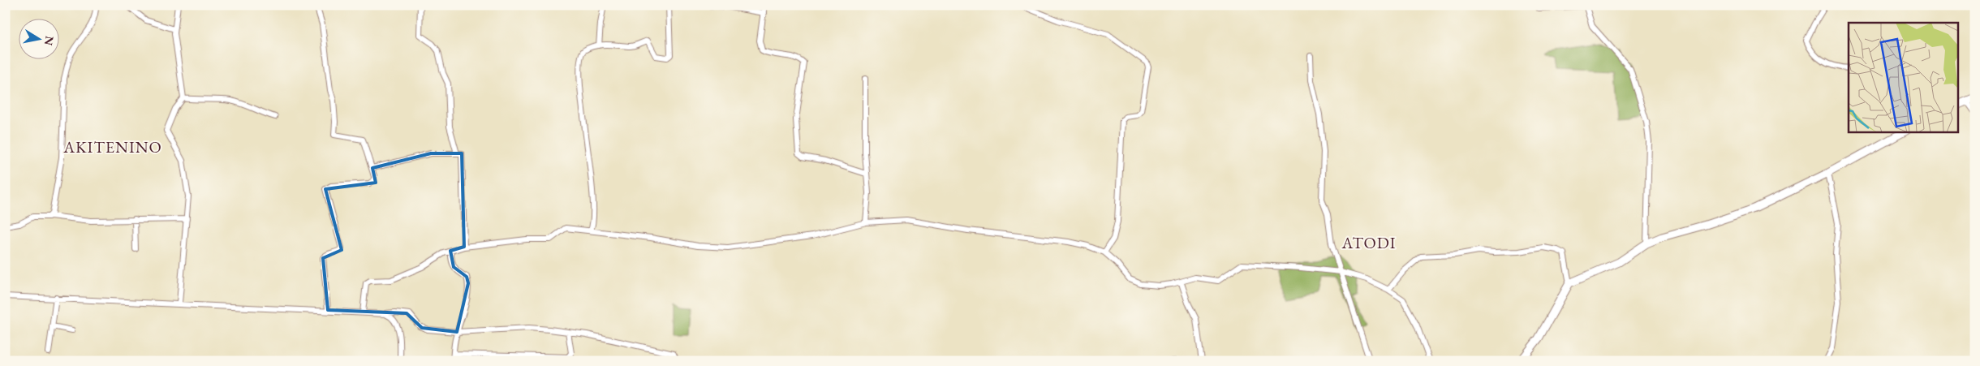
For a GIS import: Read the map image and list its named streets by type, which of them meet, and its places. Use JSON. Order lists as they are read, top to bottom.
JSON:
{
  "districts": ["AKITENINO", "ATODI"],
  "north": "right"
}
